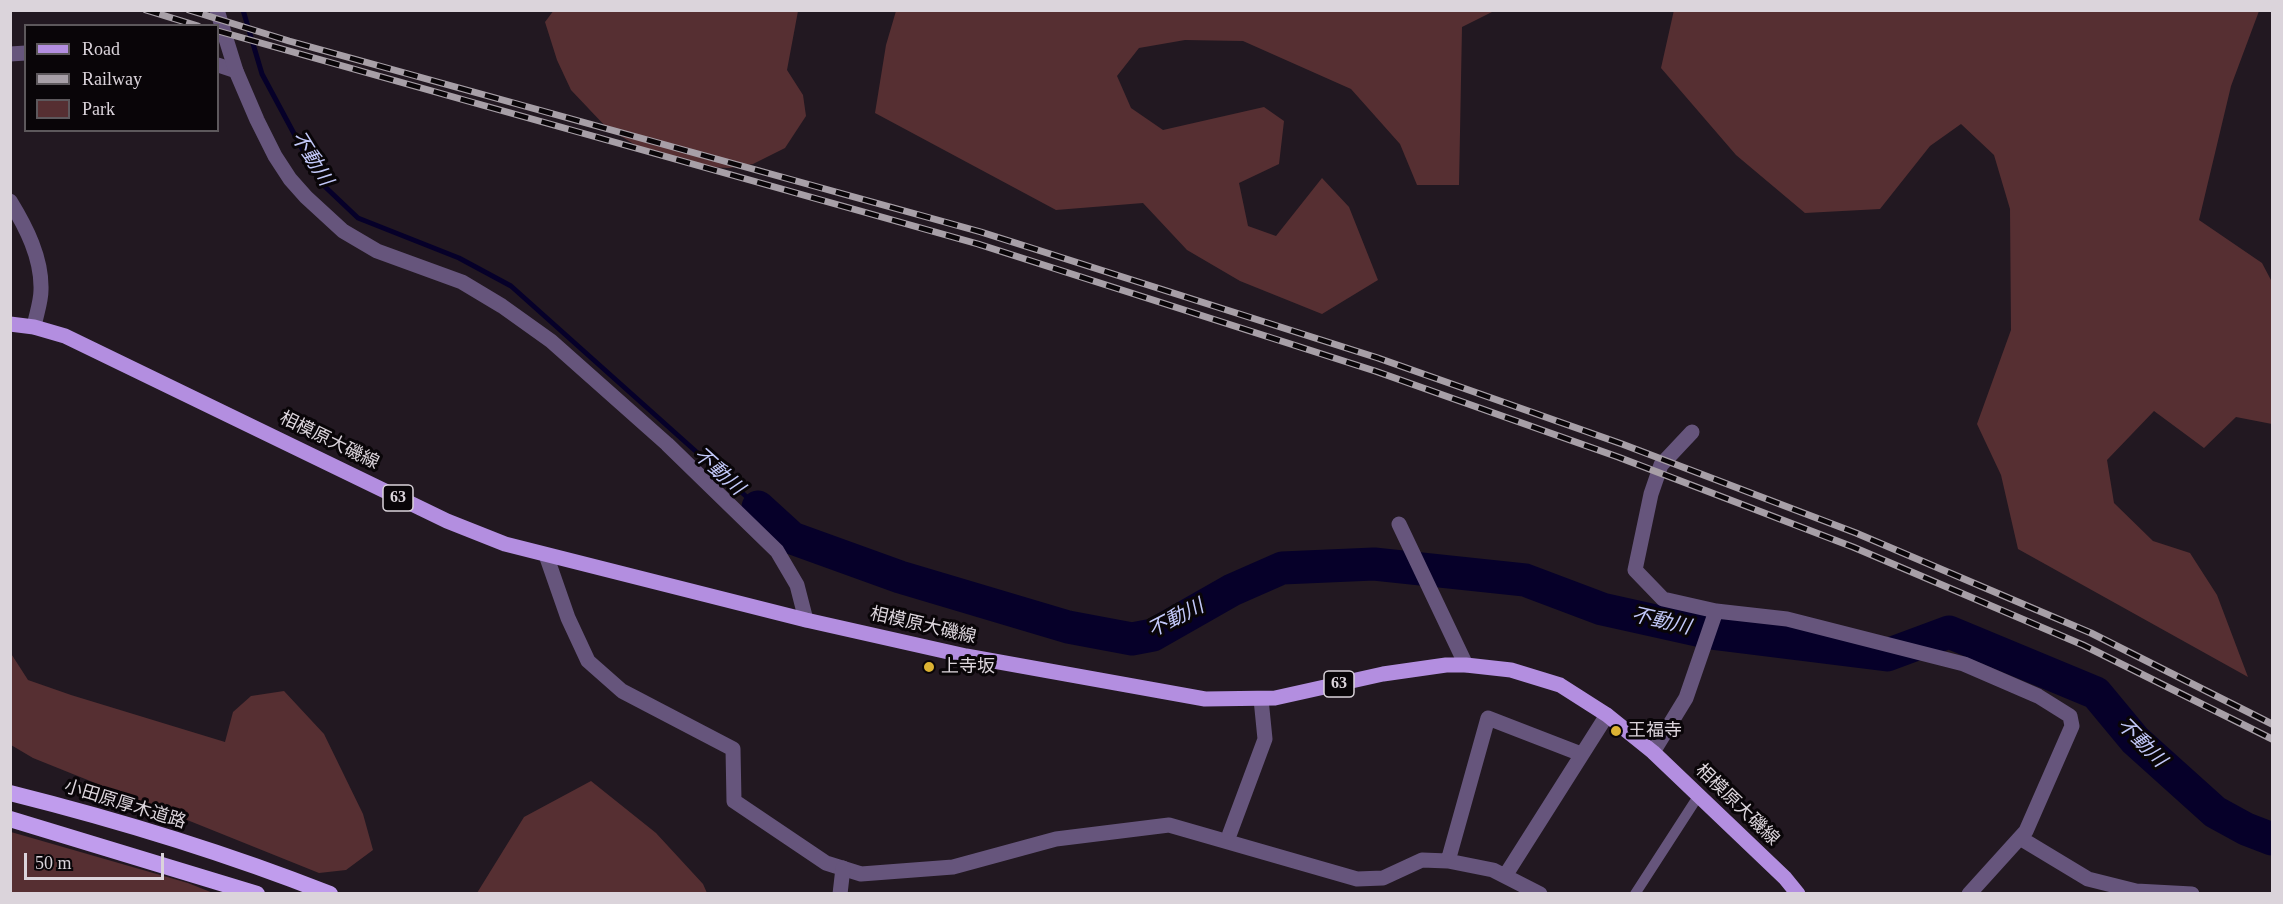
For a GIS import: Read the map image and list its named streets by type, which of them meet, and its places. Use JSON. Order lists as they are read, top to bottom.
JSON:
{
  "streets": {
    "highway": ["小田原厚木道路"],
    "main road": ["相模原大磯線", "63"]
  },
  "water": ["不動川"],
  "places": ["上寺坂", "王福寺"],
  "legend": ["Road", "Railway", "Park"],
  "scale_bar": "50 m"
}
